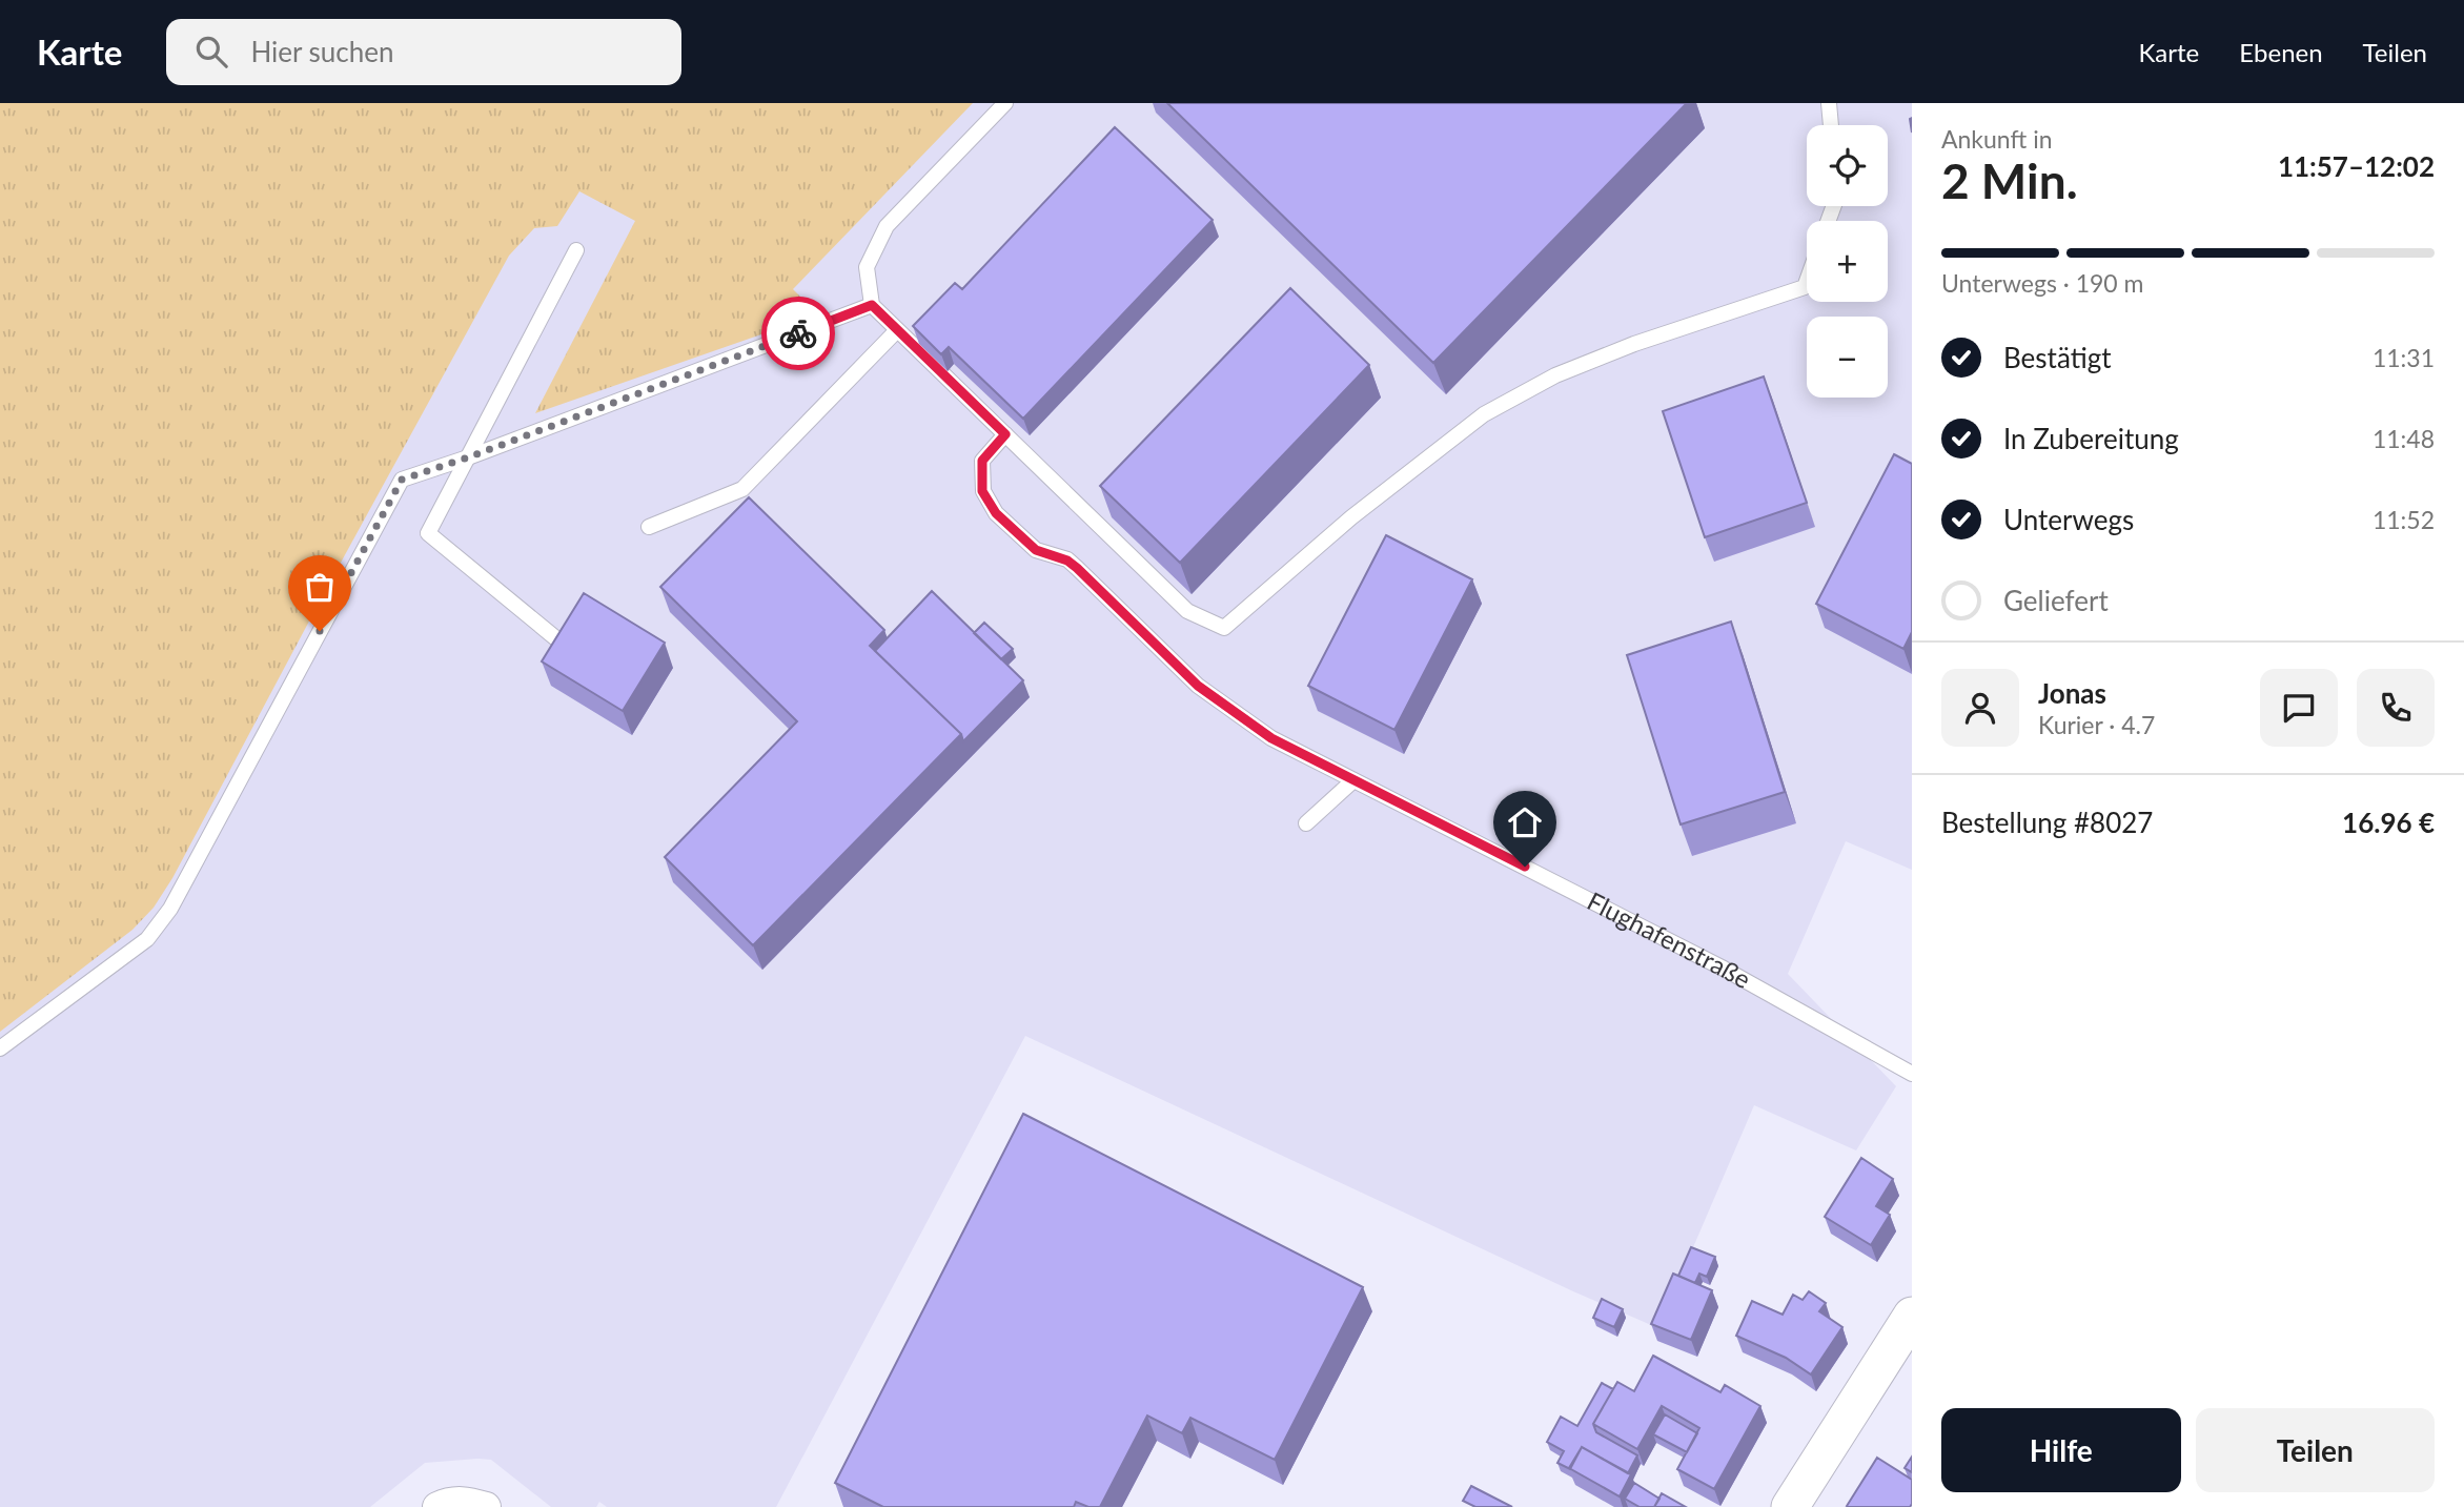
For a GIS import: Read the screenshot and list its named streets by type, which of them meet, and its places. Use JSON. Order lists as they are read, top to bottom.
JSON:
{
  "streets": {
    "lane": ["Flughafenstraße"]
  },
  "page": {
    "header": "Karte",
    "search": "Hier suchen",
    "nav": ["Karte", "Ebenen", "Teilen"],
    "heading": ["2 Min.", "Ankunft in", "11:57–12:02"],
    "panel": [
      "Jonas",
      "Kurier · 4.7",
      "Bestellung #8027",
      "16.96 €"
    ],
    "map_buttons": ["+", "−"],
    "bar": "Unterwegs · 190 m",
    "list": [
      ["Bestätigt", "11:31"],
      ["In Zubereitung", "11:48"],
      ["Unterwegs", "11:52"],
      "Geliefert"
    ],
    "buttons": ["Hilfe", "Teilen"]
  }
}
